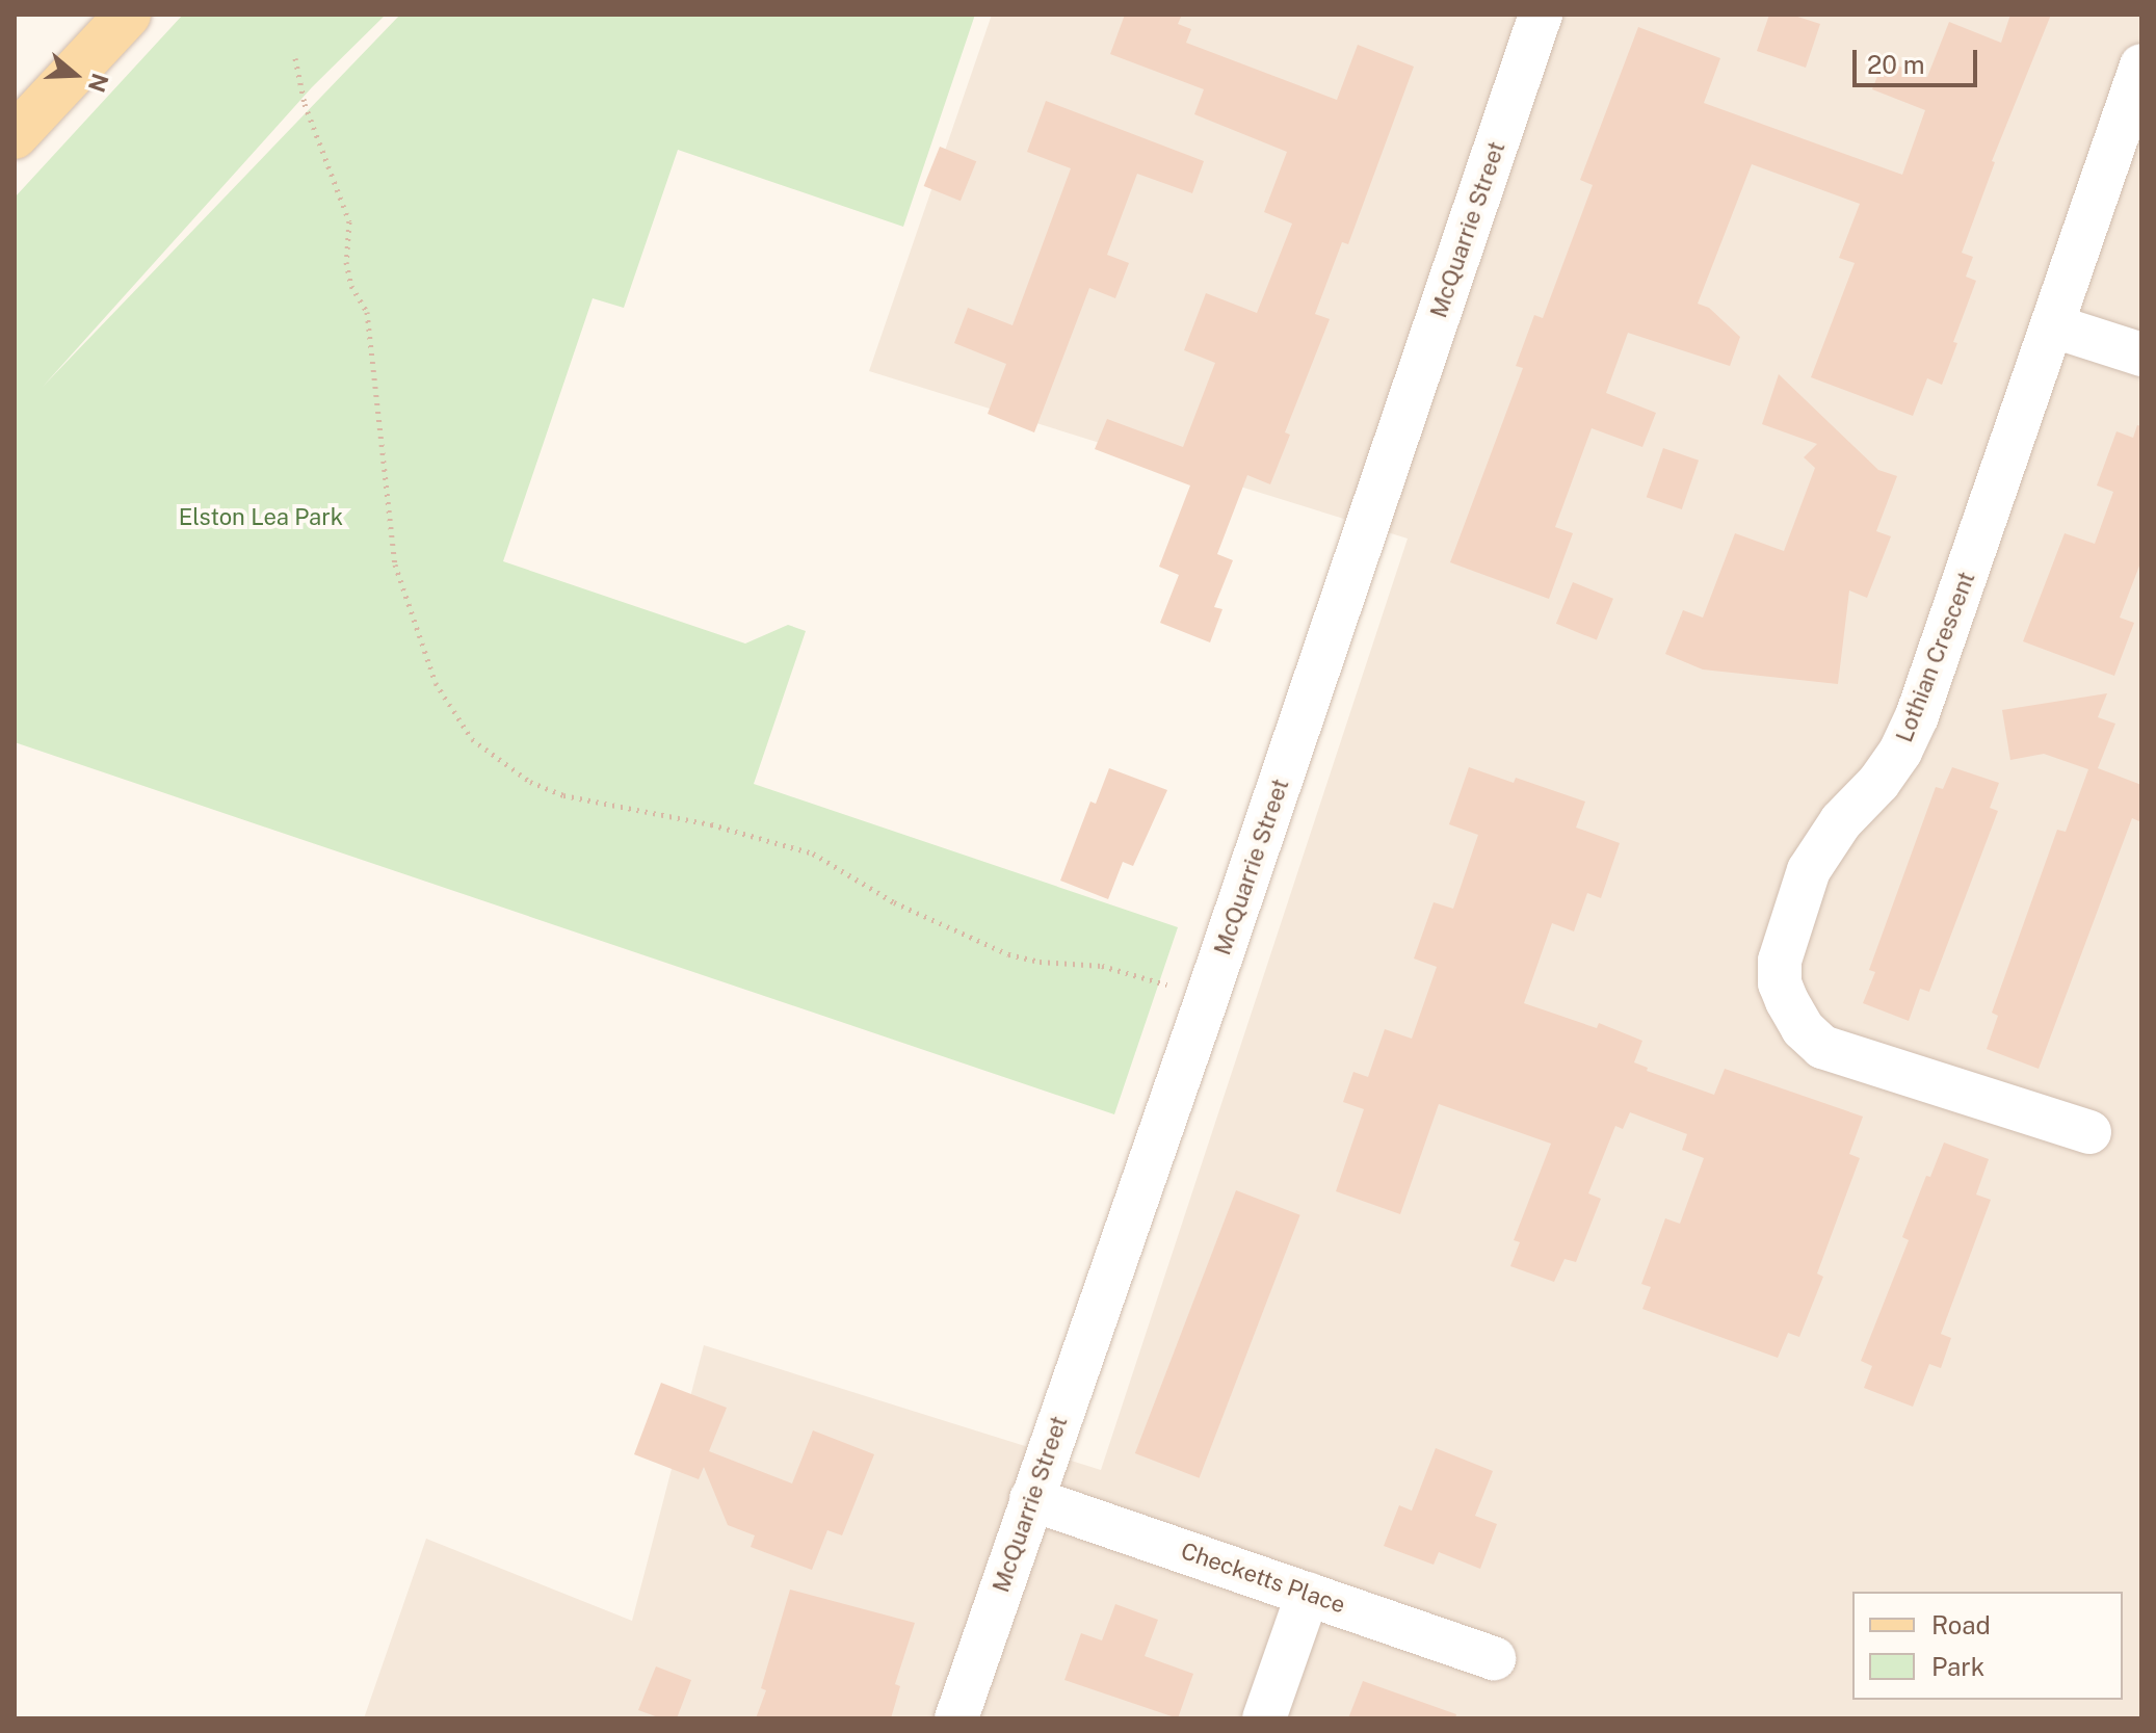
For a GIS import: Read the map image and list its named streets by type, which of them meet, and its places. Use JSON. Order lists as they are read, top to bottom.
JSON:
{
  "streets": {
    "street": ["McQuarrie Street", "Lothian Crescent", "Checketts Place"]
  },
  "crossings": [
    ["McQuarrie Street", "Checketts Place"]
  ],
  "parks": ["Elston Lea Park"],
  "legend": ["Road", "Park"],
  "scale_bar": "20 m",
  "north": "right"
}
